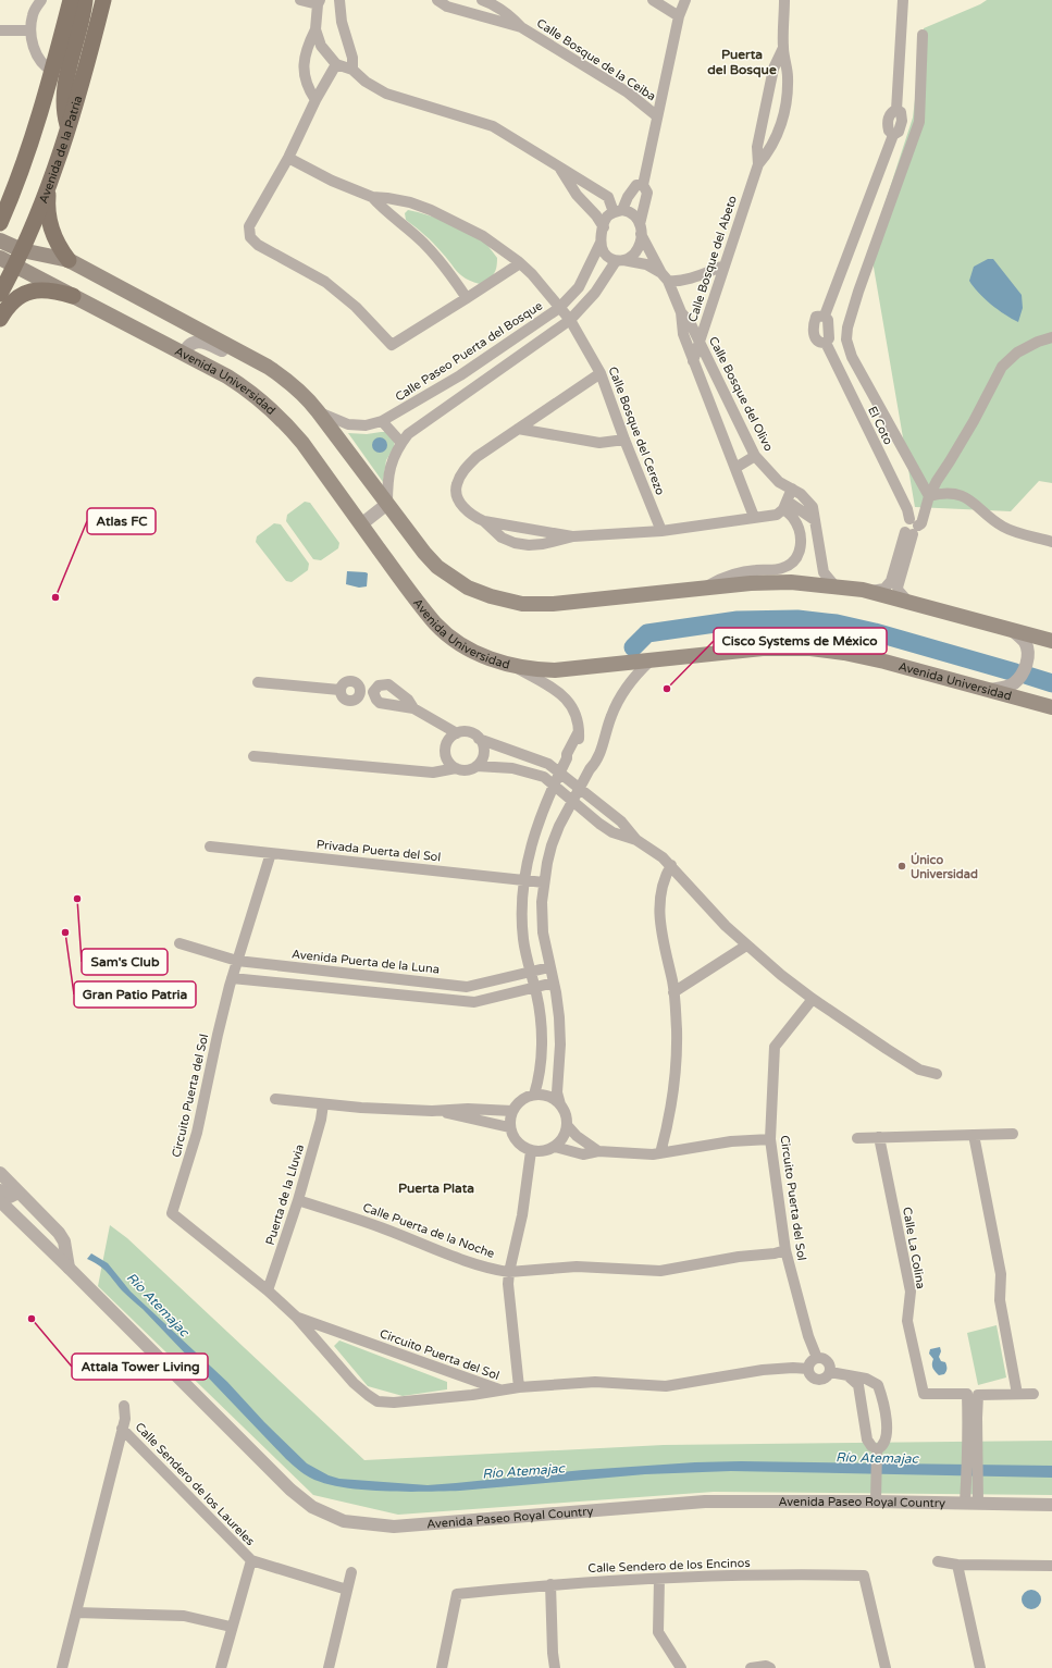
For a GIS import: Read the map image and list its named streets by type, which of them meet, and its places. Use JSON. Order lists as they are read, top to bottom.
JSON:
{
  "streets": {
    "main road": ["Avenida de la Patria", "Avenida Universidad"],
    "street": [
      "Calle Bosque de la Ceiba",
      "Calle Bosque del Abeto",
      "Calle Paseo Puerta del Bosque",
      "Calle Bosque del Olivo",
      "El Coto",
      "Calle Bosque del Cerezo",
      "Privada Puerta del Sol",
      "Avenida Puerta de la Luna",
      "Circuito Puerta del Sol",
      "Puerta de la Lluvia",
      "Calle Puerta de la Noche",
      "Calle La Colina",
      "Calle Sendero de los Laureles",
      "Avenida Paseo Royal Country",
      "Calle Sendero de los Encinos"
    ]
  },
  "crossings": [
    ["Avenida de la Patria", "Avenida Universidad"],
    ["Calle Bosque del Abeto", "Calle Bosque del Olivo"],
    ["Calle Paseo Puerta del Bosque", "Calle Bosque del Olivo"],
    ["Calle Paseo Puerta del Bosque", "Calle Bosque del Cerezo"],
    ["Privada Puerta del Sol", "Circuito Puerta del Sol"],
    ["Avenida Puerta de la Luna", "Circuito Puerta del Sol"],
    ["Circuito Puerta del Sol", "Puerta de la Lluvia"],
    ["Circuito Puerta del Sol", "Calle Puerta de la Noche"],
    ["Puerta de la Lluvia", "Calle Puerta de la Noche"],
    ["Calle La Colina", "Avenida Paseo Royal Country"]
  ],
  "districts": ["Puerta del Bosque", "Puerta Plata"],
  "water": ["Río Atemajac"],
  "places": [
    "Atlas FC",
    "Cisco Systems de México",
    "Único Universidad",
    "Sam's Club",
    "Gran Patio Patria",
    "Attala Tower Living"
  ]
}
